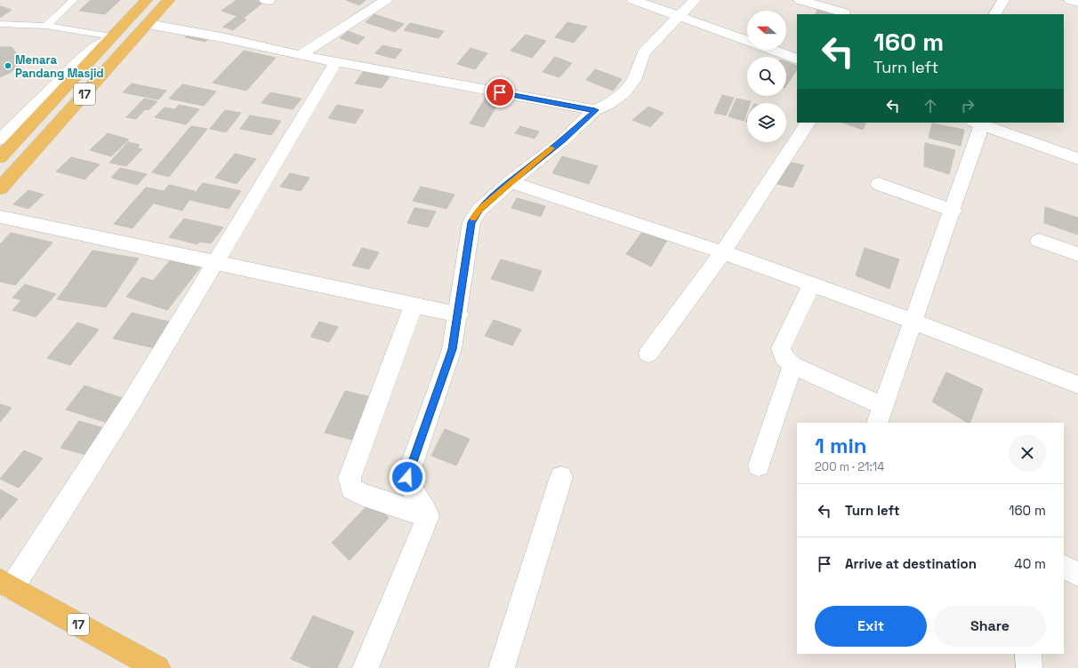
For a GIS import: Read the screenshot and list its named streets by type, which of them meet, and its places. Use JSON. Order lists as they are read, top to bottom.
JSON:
{
  "streets": {
    "highway": ["17"]
  },
  "places": ["Menara Pandang Masjid"],
  "north": "left",
  "page": {
    "turn": ["160 m", "Turn left"],
    "heading": ["1 min", "200 m · 21:14"],
    "list": [
      {
        "name": "Turn left",
        "value": "160 m"
      },
      {
        "name": "Arrive at destination",
        "value": "40 m"
      }
    ],
    "buttons": ["Exit", "Share"]
  }
}
